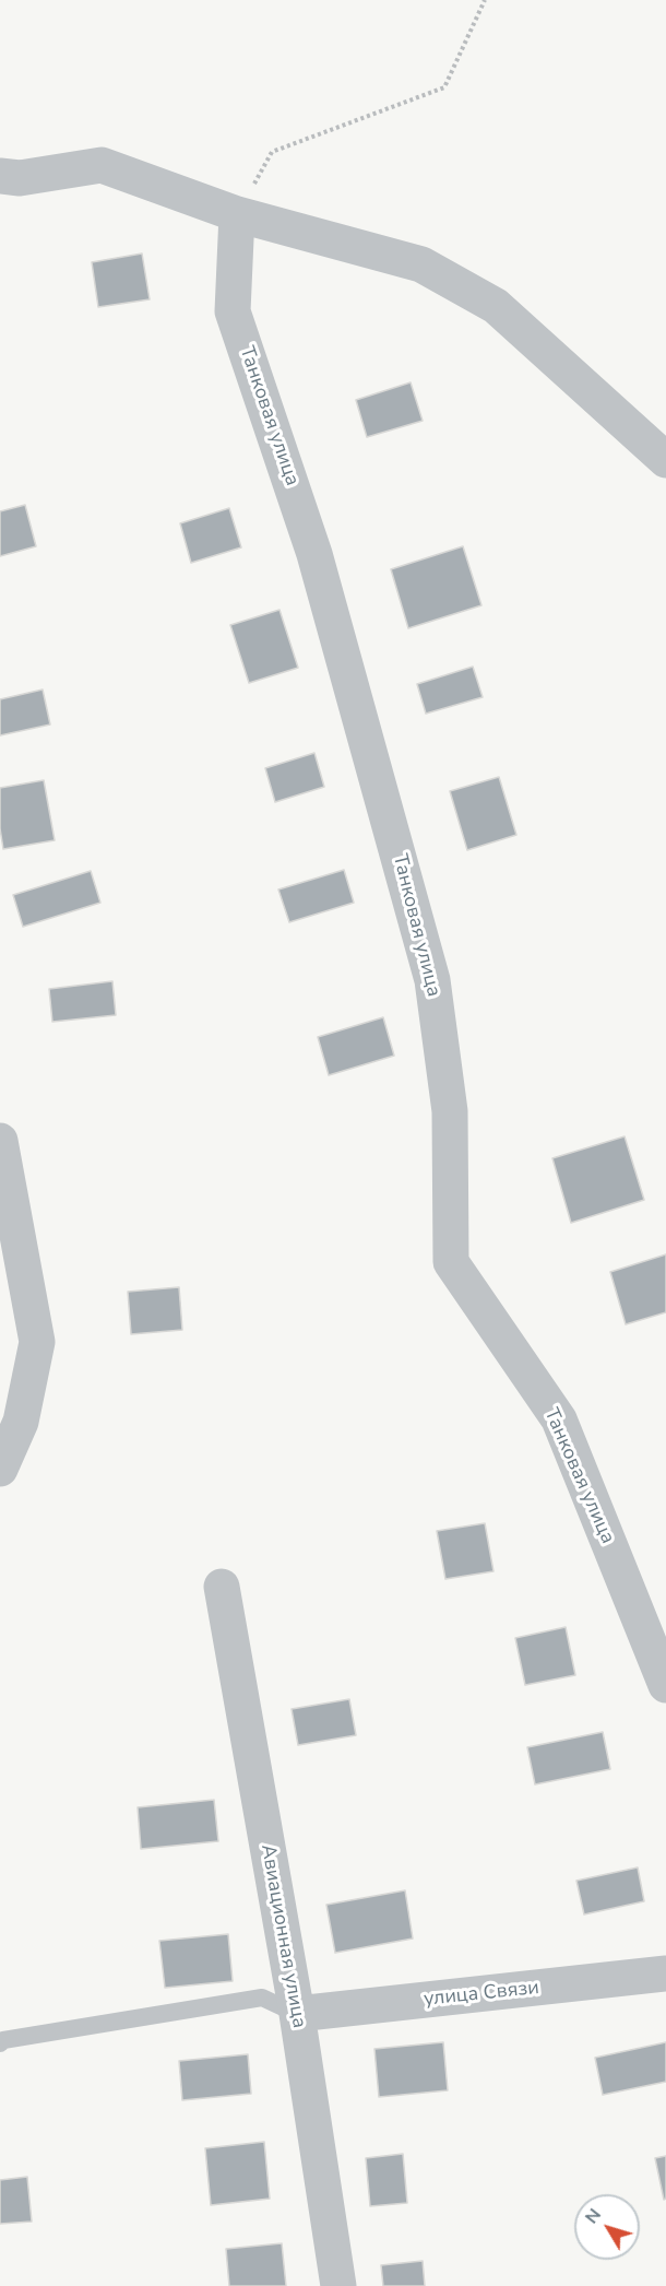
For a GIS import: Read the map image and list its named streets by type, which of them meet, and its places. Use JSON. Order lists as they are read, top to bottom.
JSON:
{
  "streets": {
    "street": ["Танковая улица", "Авиационная улица", "улица Связи"]
  },
  "crossings": [
    ["Авиационная улица", "улица Связи"]
  ],
  "north": "top left"
}
